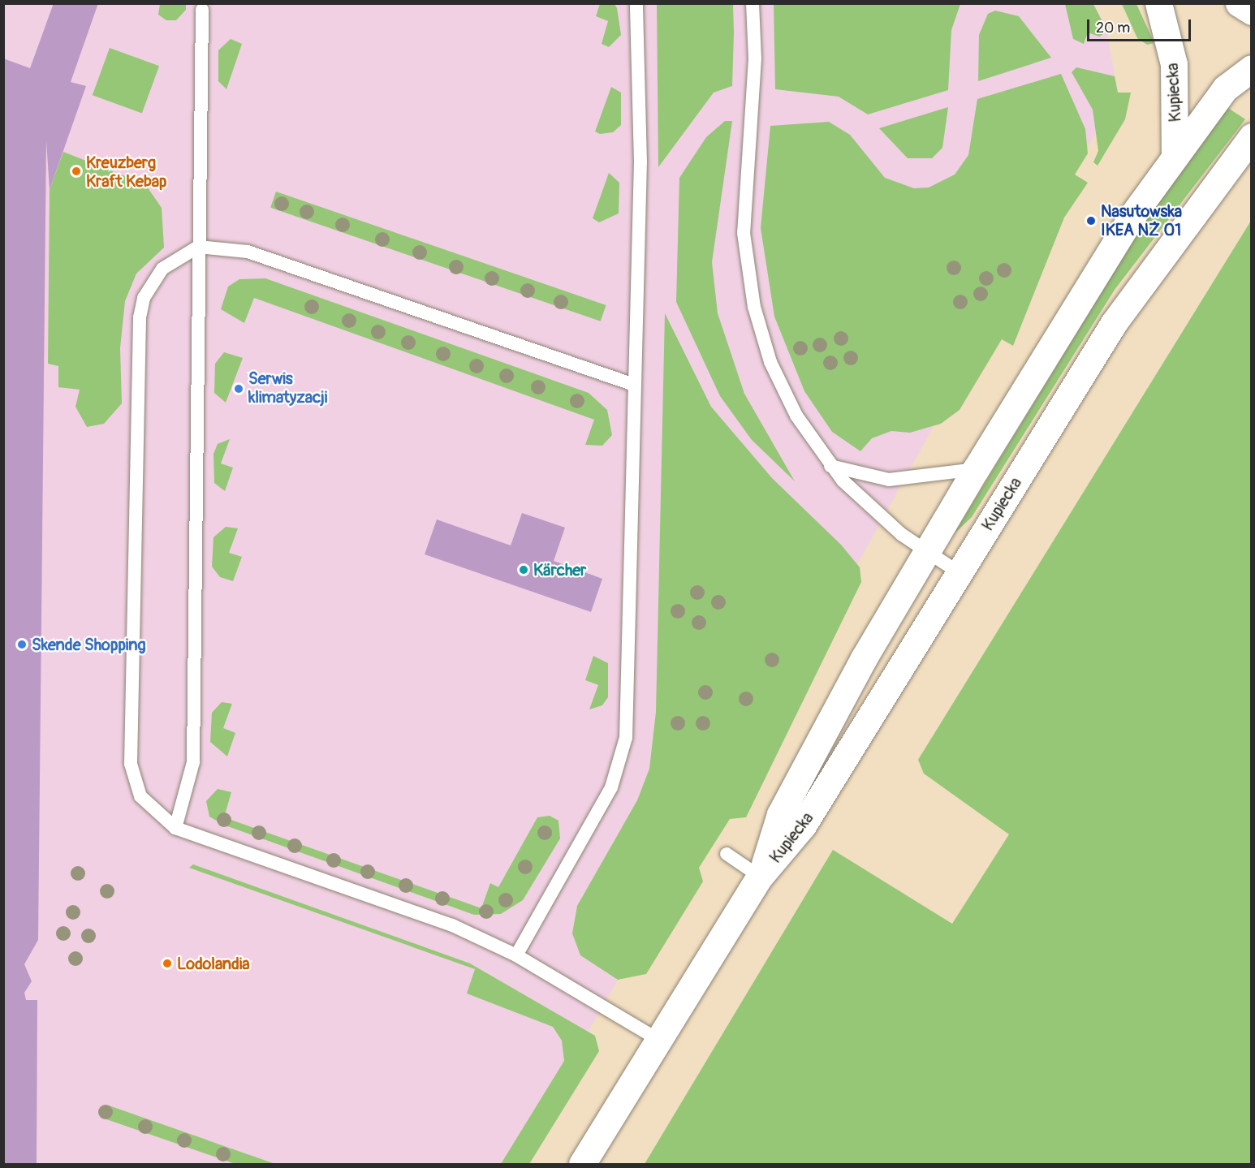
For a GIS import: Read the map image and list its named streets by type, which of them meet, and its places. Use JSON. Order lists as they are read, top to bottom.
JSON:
{
  "streets": {
    "street": ["Kupiecka"]
  },
  "places": [
    "Kreuzberg Kraft Kebap",
    "Nasutowska IKEA NŻ 01",
    "Serwis klimatyzacji",
    "Kärcher",
    "Skende Shopping",
    "Lodolandia"
  ],
  "scale_bar": "20 m"
}
